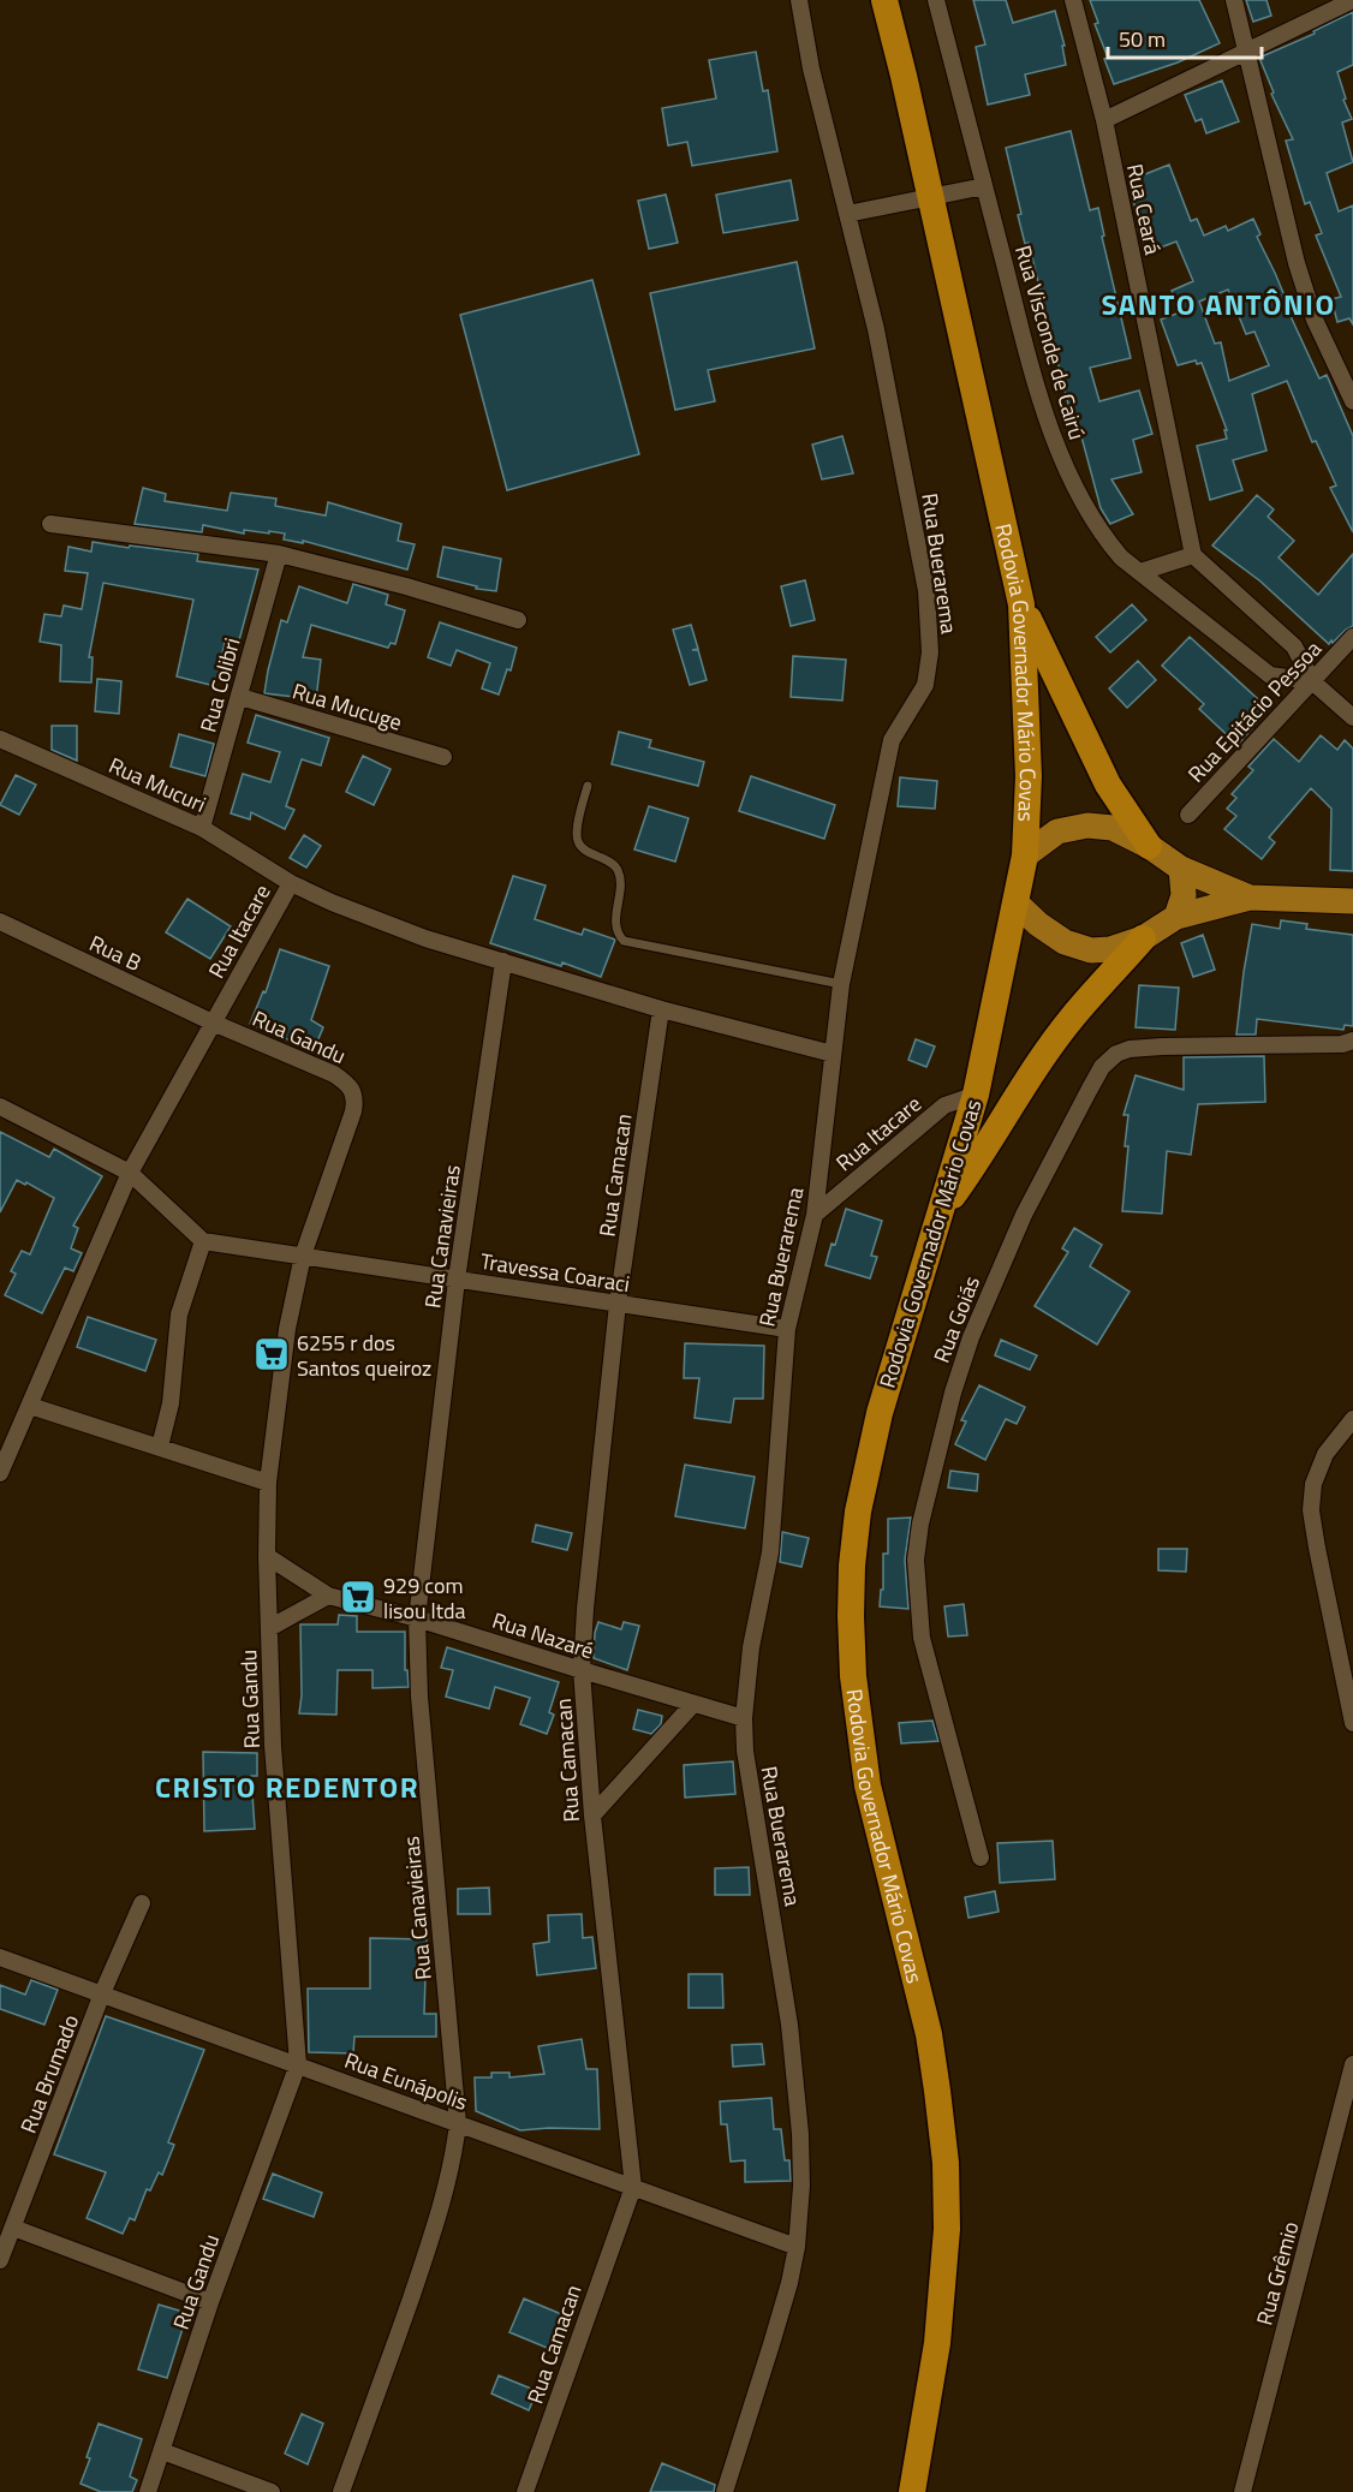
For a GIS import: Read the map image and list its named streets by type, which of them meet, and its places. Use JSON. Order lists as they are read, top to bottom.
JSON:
{
  "streets": {
    "highway": ["Rodovia Governador Mário Covas"],
    "street": [
      "Rua Ceará",
      "Rua Visconde de Cairú",
      "Rua Buerarema",
      "Rua Colibri",
      "Rua Mucuge",
      "Rua Epitácio Pessoa",
      "Rua Mucuri",
      "Rua Itacare",
      "Rua B",
      "Rua Gandu",
      "Rua Camacan",
      "Rua Canavieiras",
      "Travessa Coaraci",
      "Rua Goiás",
      "Rua Nazaré",
      "Rua Brumado",
      "Rua Eunápolis",
      "Rua Grêmio"
    ]
  },
  "crossings": [
    ["Rua Visconde de Cairú", "Rua Epitácio Pessoa"],
    ["Rua Buerarema", "Rua Itacare"],
    ["Rua Buerarema", "Travessa Coaraci"],
    ["Rua Buerarema", "Rua Nazaré"],
    ["Rua Buerarema", "Rua Eunápolis"],
    ["Rodovia Governador Mário Covas", "Rua Itacare"],
    ["Rua Colibri", "Rua Mucuge"],
    ["Rua Colibri", "Rua Mucuri"],
    ["Rua Mucuri", "Rua Itacare"],
    ["Rua Itacare", "Rua B"],
    ["Rua Itacare", "Rua Gandu"],
    ["Rua Itacare", "Rua Camacan"],
    ["Rua Itacare", "Rua Canavieiras"],
    ["Rua B", "Rua Gandu"],
    ["Rua Gandu", "Travessa Coaraci"],
    ["Rua Gandu", "Rua Nazaré"],
    ["Rua Gandu", "Rua Eunápolis"],
    ["Rua Camacan", "Travessa Coaraci"],
    ["Rua Camacan", "Rua Nazaré"],
    ["Rua Camacan", "Rua Eunápolis"],
    ["Rua Canavieiras", "Travessa Coaraci"],
    ["Rua Canavieiras", "Rua Nazaré"],
    ["Rua Canavieiras", "Rua Eunápolis"],
    ["Rua Brumado", "Rua Eunápolis"]
  ],
  "districts": ["SANTO ANTÔNIO", "CRISTO REDENTOR"],
  "places": {
    "supermarket": ["6255 r dos Santos queiroz", "929 com lisou ltda"]
  },
  "scale_bar": "50 m"
}
